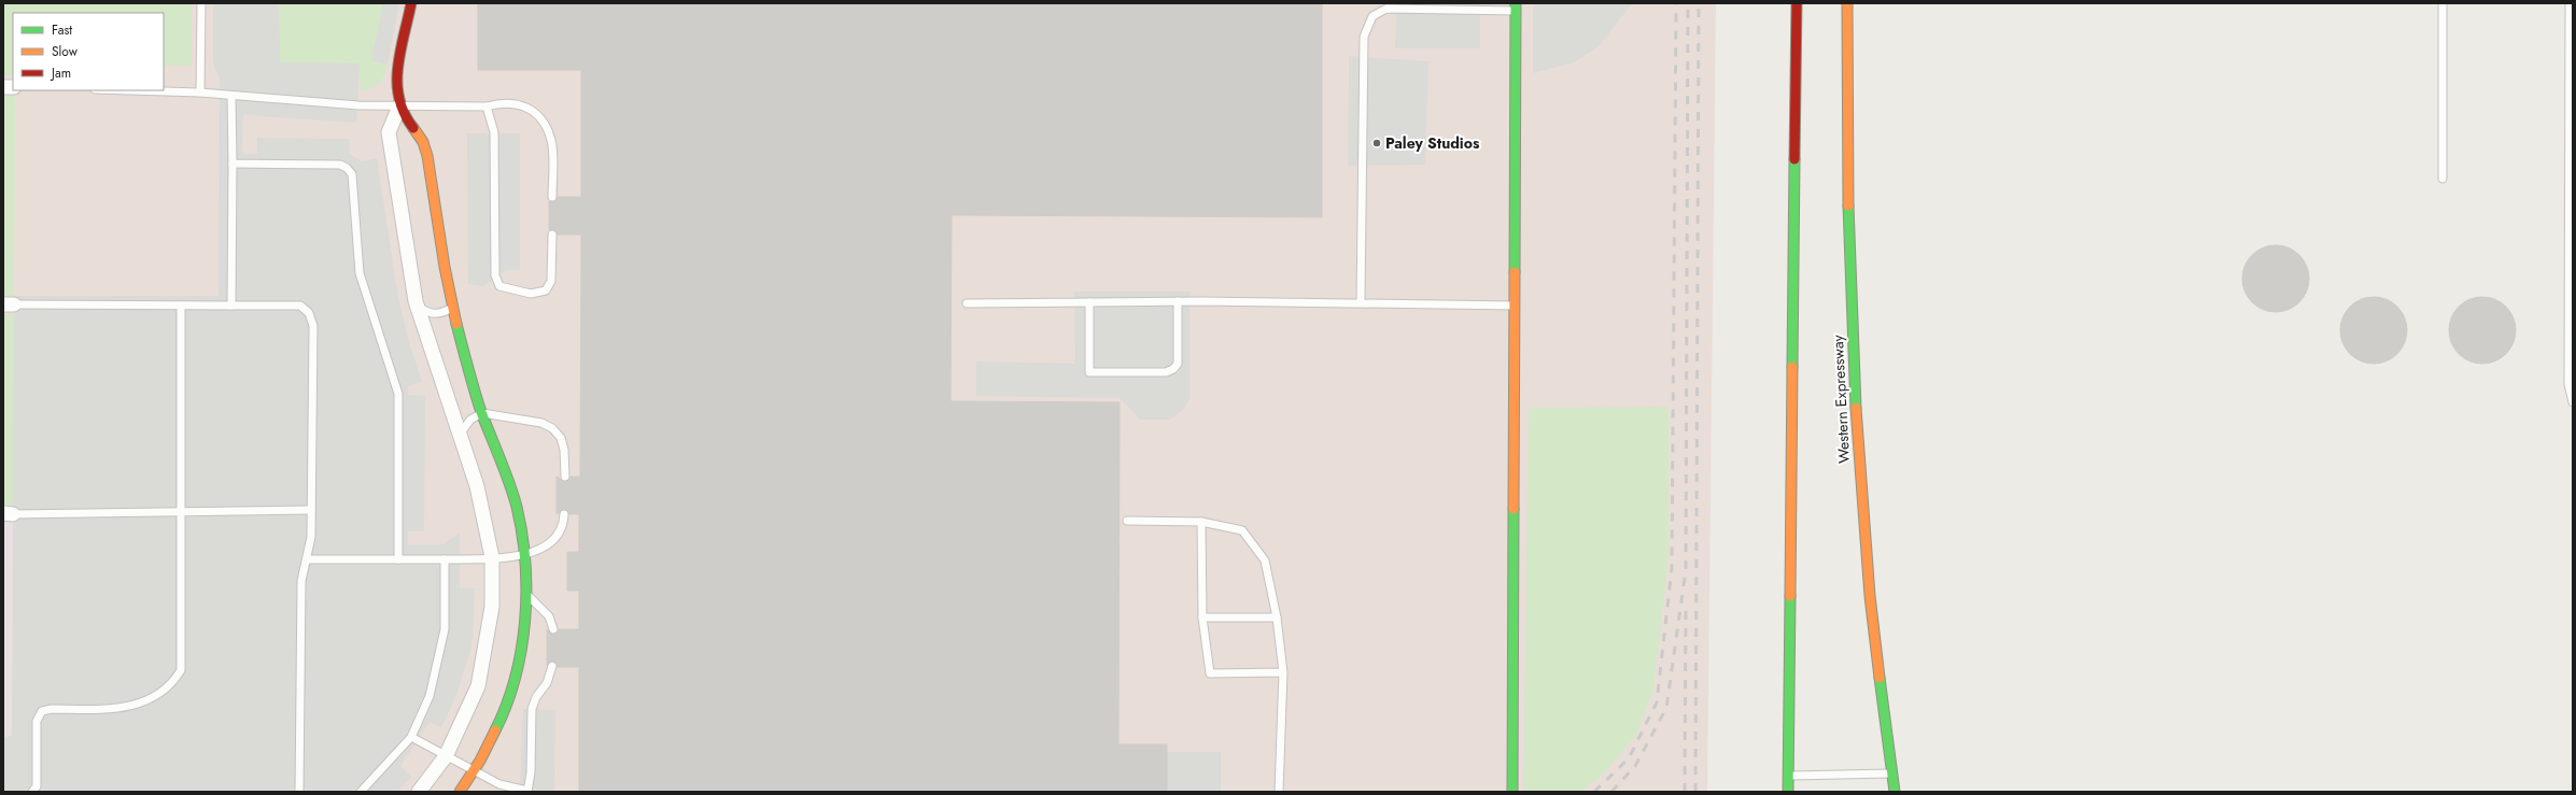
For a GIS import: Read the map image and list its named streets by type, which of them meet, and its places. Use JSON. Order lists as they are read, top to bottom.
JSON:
{
  "streets": {
    "main road": ["Western Expressway"]
  },
  "places": ["Paley Studios"],
  "legend": ["Fast", "Slow", "Jam"]
}
